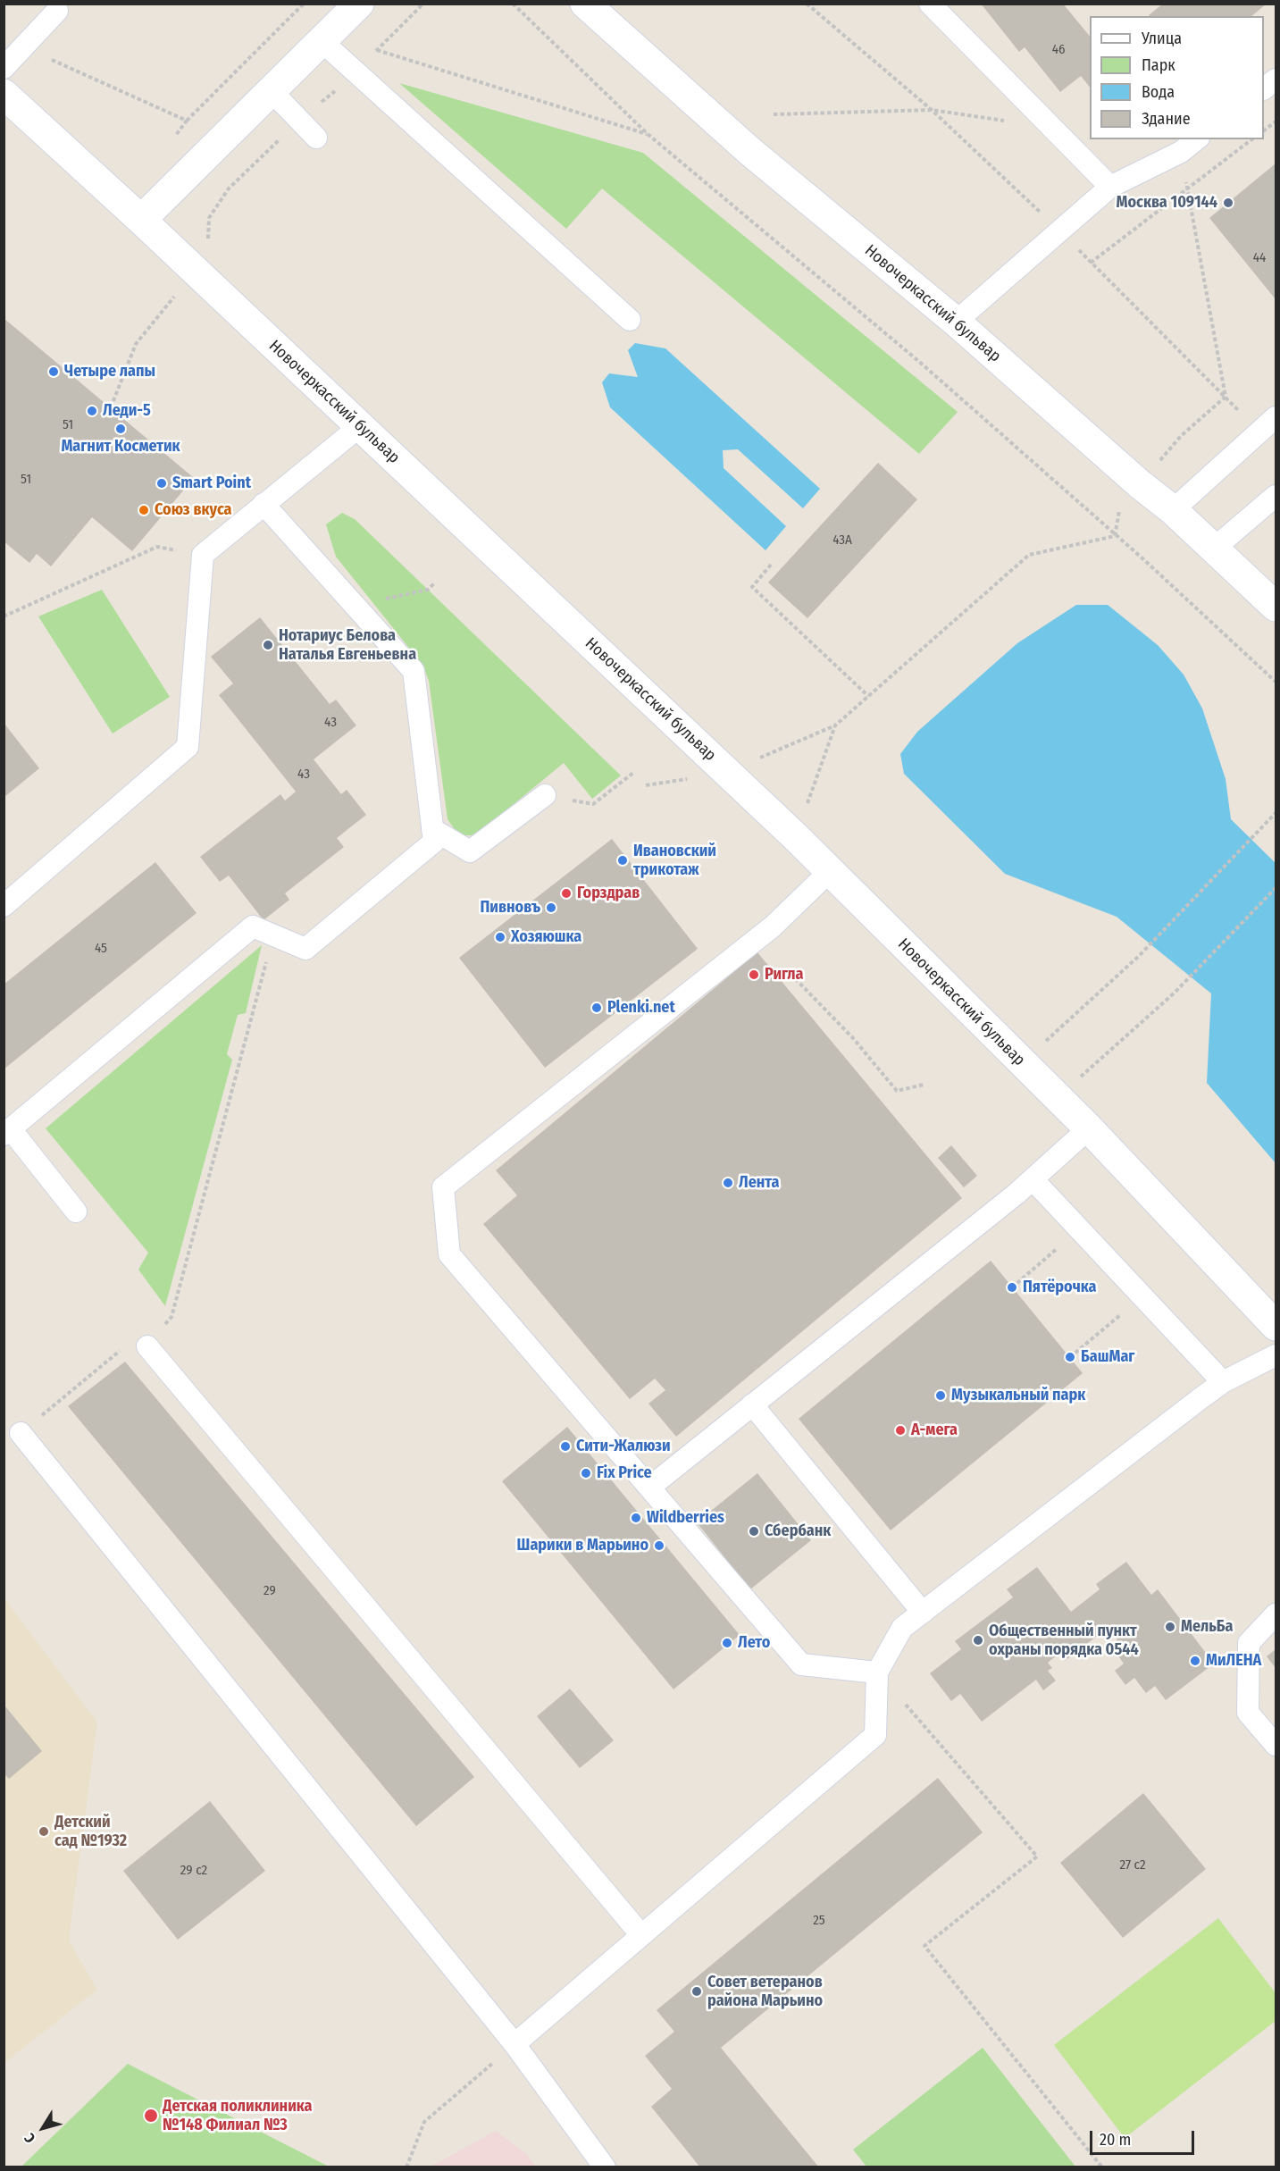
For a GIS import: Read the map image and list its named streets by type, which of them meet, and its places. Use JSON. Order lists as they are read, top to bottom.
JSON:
{
  "streets": {
    "street": ["Новочеркасский бульвар"]
  },
  "places": [
    "Москва 109144",
    "Четыре лапы",
    "Леди-5",
    "Магнит Косметик",
    "Smart Point",
    "Союз вкуса",
    "Нотариус Белова Наталья Евгеньевна",
    "Ивановский трикотаж",
    "Горздрав",
    "Пивновъ",
    "Хозяюшка",
    "Ригла",
    "Plenki.net",
    "Лента",
    "Пятёрочка",
    "БашМаг",
    "Музыкальный парк",
    "А-мега",
    "Сити-Жалюзи",
    "Fix Price",
    "Wildberries",
    "Сбербанк",
    "Шарики в Марьино",
    "МельБа",
    "Общественный пункт охраны порядка 0544",
    "Лето",
    "МиЛЕНА",
    "Детский сад №1932",
    "Совет ветеранов района Марьино",
    "Детская поликлиника №148 Филиал №3"
  ],
  "house_numbers": [
    "46",
    "44",
    "51",
    "51",
    "43А",
    "43",
    "43",
    "45",
    "29",
    "27 с2",
    "29 с2",
    "25"
  ],
  "legend": [
    "Улица",
    "Парк",
    "Вода",
    "Здание"
  ],
  "scale_bar": "20 m",
  "north": "bottom left"
}
